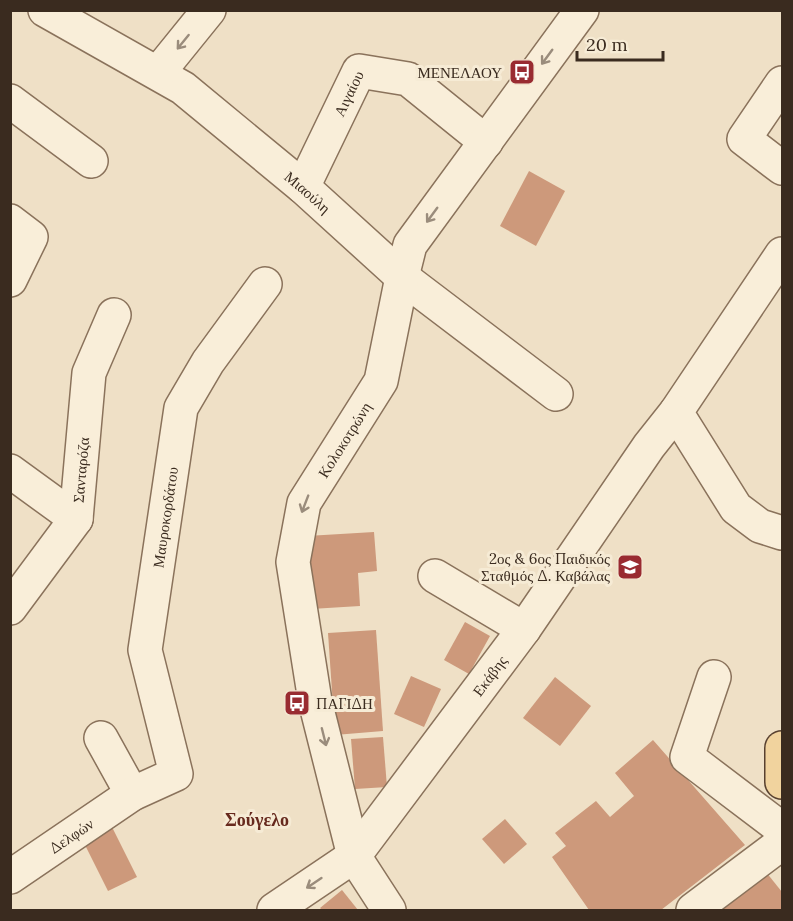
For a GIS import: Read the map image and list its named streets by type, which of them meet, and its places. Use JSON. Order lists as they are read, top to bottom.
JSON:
{
  "streets": {
    "street": [
      "Αιγαίου",
      "Μιαούλη",
      "Κολοκοτρώνη",
      "Σανταρόζα",
      "Μαυροκορδάτου",
      "Εκάβης",
      "Δελφών"
    ]
  },
  "crossings": [
    ["Αιγαίου", "Μιαούλη"],
    ["Αιγαίου", "Κολοκοτρώνη"],
    ["Μιαούλη", "Κολοκοτρώνη"],
    ["Κολοκοτρώνη", "Εκάβης"],
    ["Μαυροκορδάτου", "Δελφών"]
  ],
  "one_way": ["Κολοκοτρώνη"],
  "districts": ["Σούγελο"],
  "places": {
    "bus stop": ["ΜΕΝΕΛΑΟΥ", "ΠΑΓΙΔΗ"],
    "school or university": ["2ος & 6ος Παιδικός Σταθμός Δ. Καβάλας"]
  },
  "scale_bar": "20 m"
}
